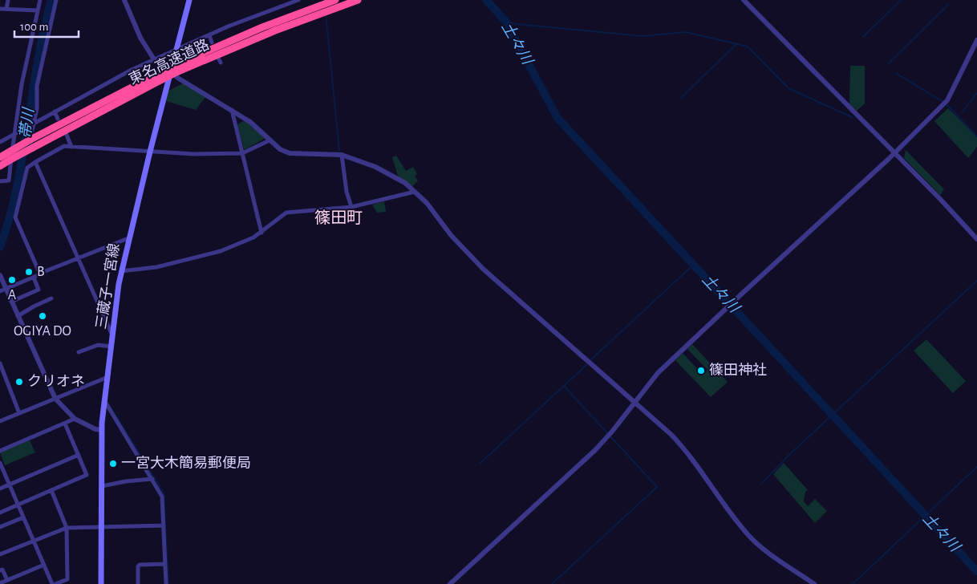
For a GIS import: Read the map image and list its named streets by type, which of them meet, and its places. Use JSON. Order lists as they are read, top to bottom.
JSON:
{
  "streets": {
    "highway": ["東名高速道路"],
    "main road": ["三蔵子一宮線"]
  },
  "districts": ["篠田町"],
  "water": ["土々川", "帯川"],
  "places": [
    "B",
    "A",
    "OGIYA DO",
    "篠田神社",
    "クリオネ",
    "一宮大木簡易郵便局"
  ],
  "scale_bar": "100 m"
}
